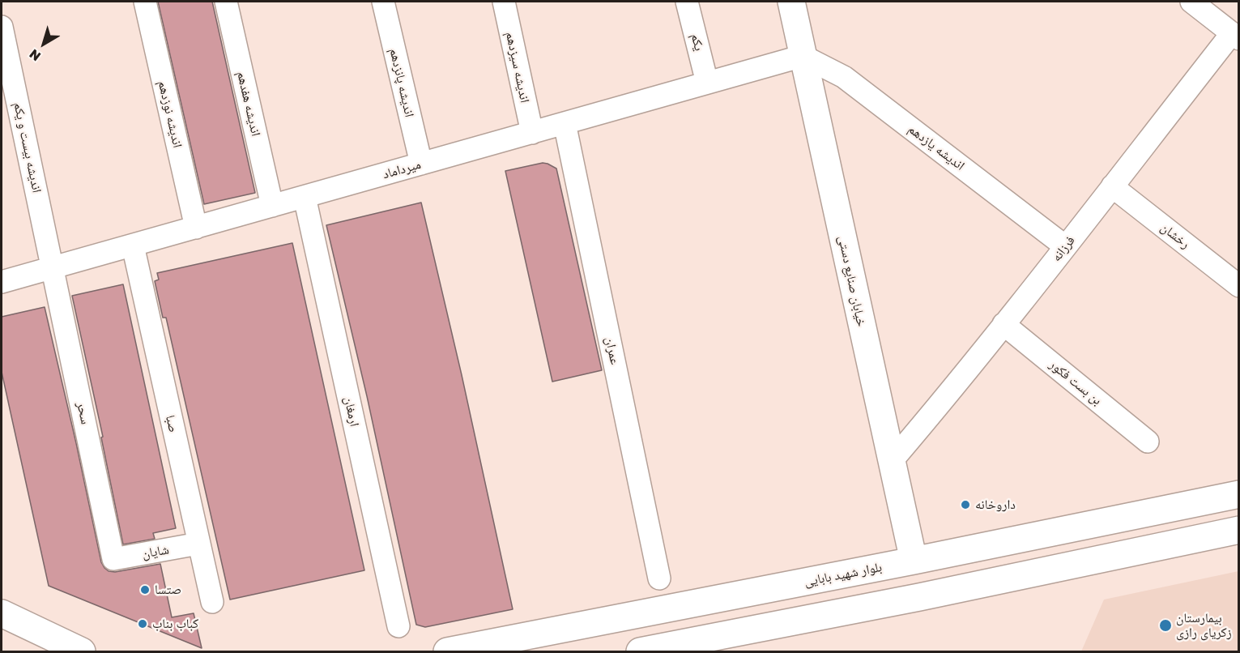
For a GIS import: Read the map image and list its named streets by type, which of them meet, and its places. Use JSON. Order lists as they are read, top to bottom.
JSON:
{
  "streets": {
    "main road": ["خیابان صنایع دستی", "بلوار شهید بابایی"],
    "street": [
      "یکم",
      "اندیشه سیزدهم",
      "اندیشه پانزدهم",
      "اندیشه هفدهم",
      "اندیشه نوزدهم",
      "اندیشه بیست و یکم",
      "اندیشه یازدهم",
      "میرداماد",
      "رخشان",
      "فرزانه",
      "عمران",
      "بن بست فكور",
      "ارمغان",
      "سحر",
      "صبا",
      "شایان"
    ]
  },
  "crossings": [
    ["یکم", "میرداماد"],
    ["اندیشه سیزدهم", "میرداماد"],
    ["اندیشه پانزدهم", "میرداماد"],
    ["اندیشه هفدهم", "میرداماد"],
    ["اندیشه نوزدهم", "میرداماد"],
    ["اندیشه بیست و یکم", "میرداماد"],
    ["اندیشه بیست و یکم", "سحر"],
    ["اندیشه یازدهم", "میرداماد"],
    ["اندیشه یازدهم", "فرزانه"],
    ["اندیشه یازدهم", "خیابان صنایع دستی"],
    ["میرداماد", "خیابان صنایع دستی"],
    ["میرداماد", "عمران"],
    ["میرداماد", "ارمغان"],
    ["میرداماد", "سحر"],
    ["میرداماد", "صبا"],
    ["رخشان", "فرزانه"],
    ["فرزانه", "خیابان صنایع دستی"],
    ["فرزانه", "بن بست فكور"],
    ["خیابان صنایع دستی", "بلوار شهید بابایی"],
    ["سحر", "شایان"],
    ["صبا", "شایان"]
  ],
  "places": [
    "داروخانه",
    "صتسا",
    "کباب بناب",
    "بیمارستان زکریای رازی"
  ],
  "north": "bottom left"
}
